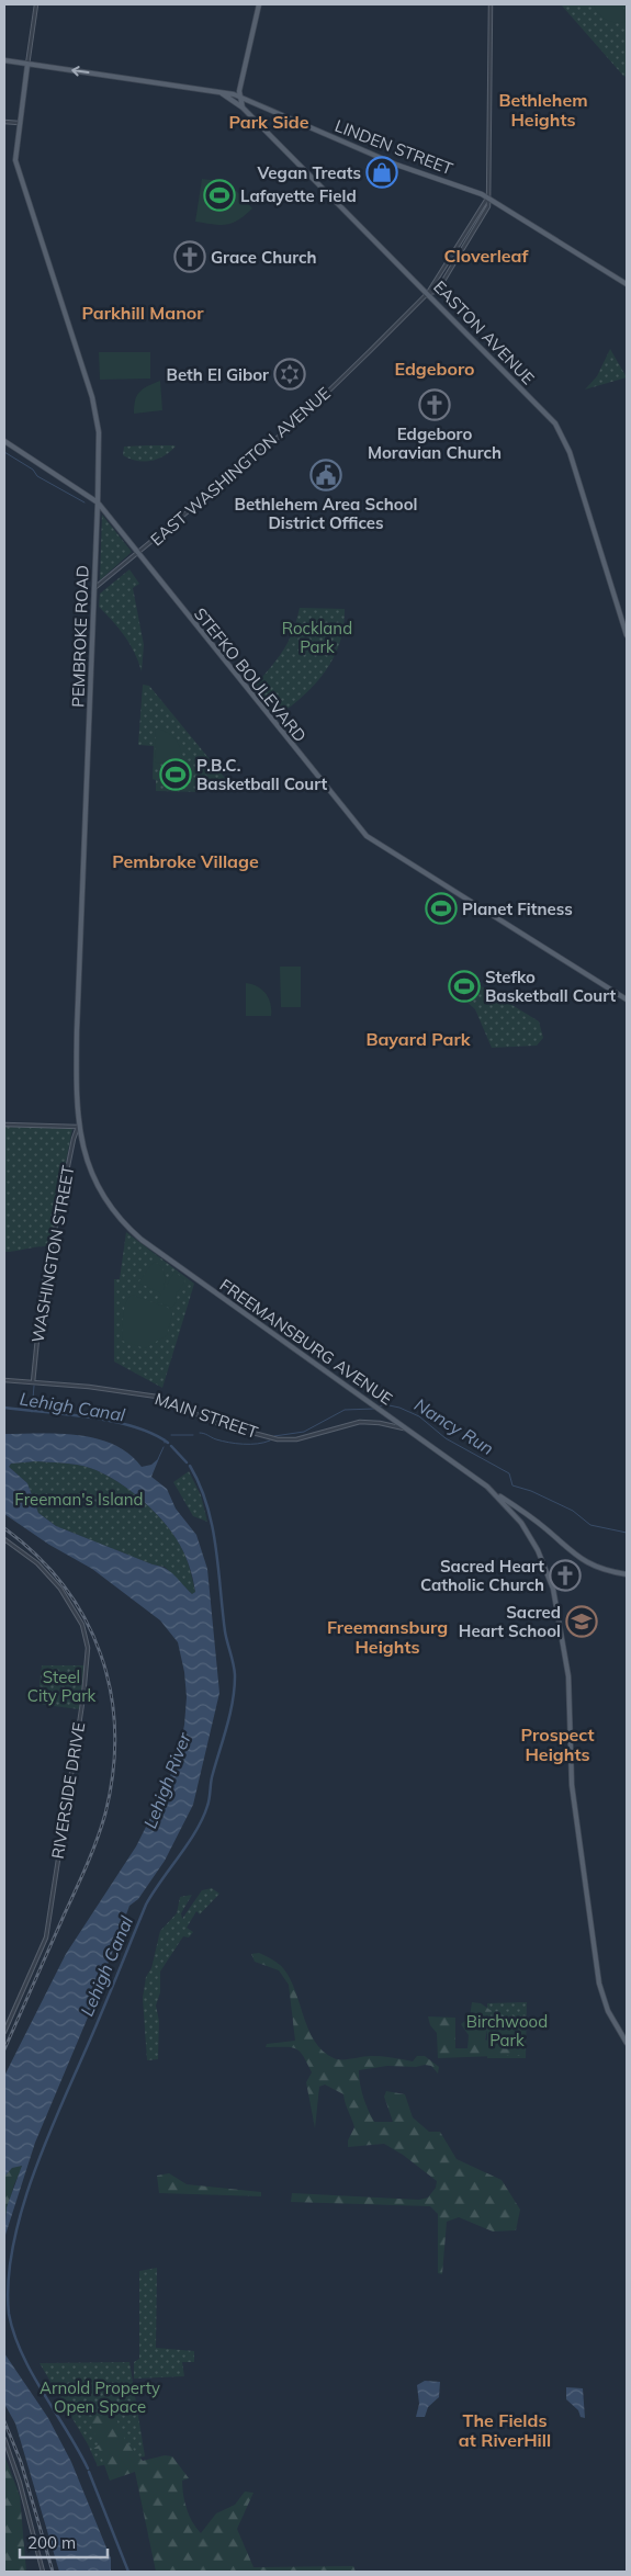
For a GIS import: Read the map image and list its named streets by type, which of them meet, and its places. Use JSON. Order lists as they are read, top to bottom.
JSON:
{
  "streets": {
    "main road": [
      "LINDEN STREET",
      "EASTON AVENUE",
      "PEMBROKE ROAD",
      "STEFKO BOULEVARD",
      "FREEMANSBURG AVENUE"
    ],
    "street": [
      "EAST WASHINGTON AVENUE",
      "WASHINGTON STREET",
      "MAIN STREET",
      "RIVERSIDE DRIVE"
    ]
  },
  "crossings": [
    ["LINDEN STREET", "EASTON AVENUE"],
    ["LINDEN STREET", "EAST WASHINGTON AVENUE"],
    ["EASTON AVENUE", "EAST WASHINGTON AVENUE"],
    ["EAST WASHINGTON AVENUE", "PEMBROKE ROAD"],
    ["EAST WASHINGTON AVENUE", "STEFKO BOULEVARD"],
    ["PEMBROKE ROAD", "STEFKO BOULEVARD"],
    ["PEMBROKE ROAD", "WASHINGTON STREET"],
    ["PEMBROKE ROAD", "FREEMANSBURG AVENUE"],
    ["WASHINGTON STREET", "FREEMANSBURG AVENUE"],
    ["WASHINGTON STREET", "MAIN STREET"],
    ["FREEMANSBURG AVENUE", "MAIN STREET"]
  ],
  "districts": [
    "Bethlehem Heights",
    "Park Side",
    "Cloverleaf",
    "Parkhill Manor",
    "Edgeboro",
    "Pembroke Village",
    "Bayard Park",
    "Freemansburg Heights",
    "Prospect Heights",
    "The Fields at RiverHill"
  ],
  "water": ["Lehigh Canal", "Nancy Run", "Lehigh River"],
  "parks": [
    "Rockland Park",
    "Freeman's Island",
    "Steel City Park",
    "Birchwood Park",
    "Arnold Property Open Space"
  ],
  "places": {
    "shop": ["Vegan Treats"],
    "sports": [
      "Lafayette Field",
      "P.B.C. Basketball Court",
      "Planet Fitness",
      "Stefko Basketball Court"
    ],
    "church": ["Grace Church", "Edgeboro Moravian Church", "Sacred Heart Catholic Church"],
    "synagogue": ["Beth El Gibor"],
    "public building": ["Bethlehem Area School District Offices"],
    "school or university": ["Sacred Heart School"]
  },
  "scale_bar": "200 m"
}
